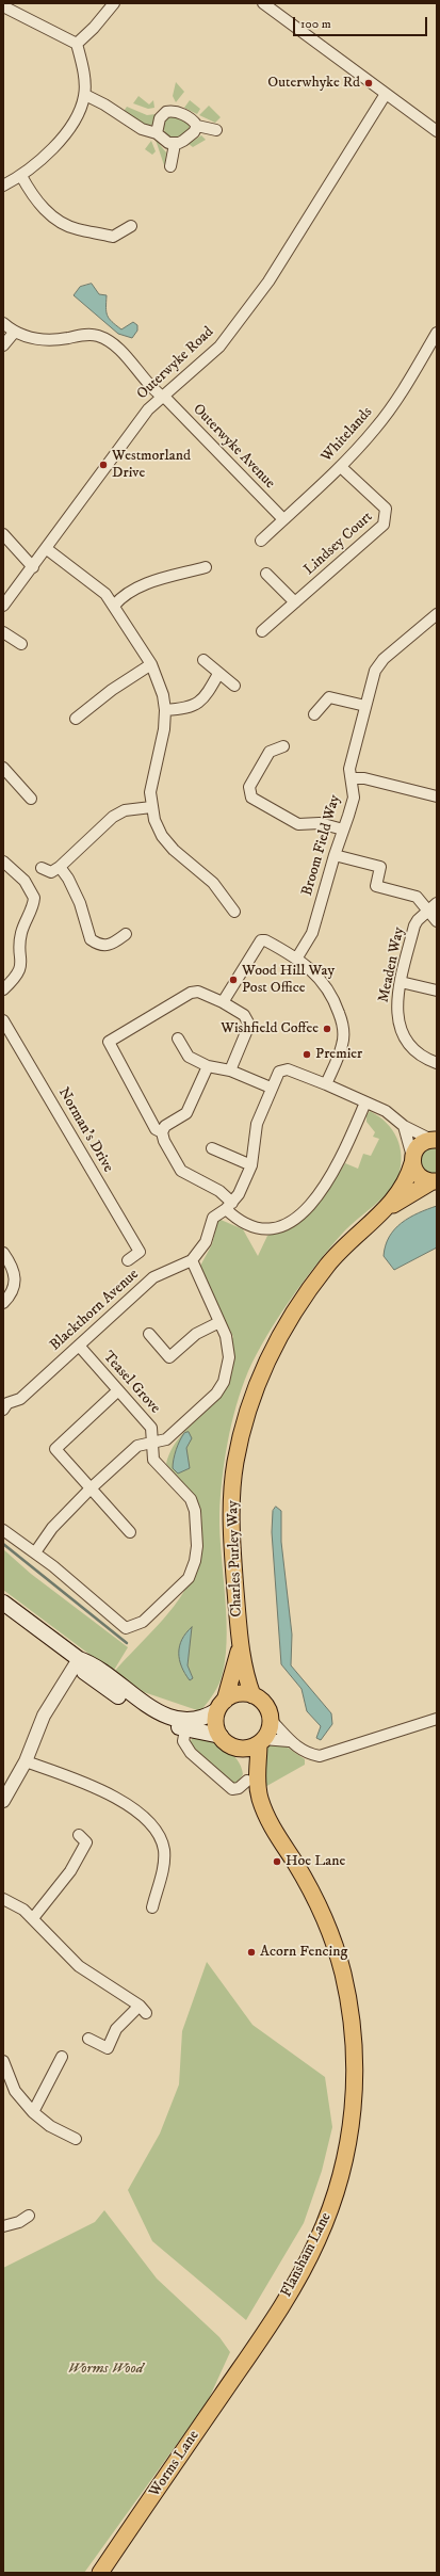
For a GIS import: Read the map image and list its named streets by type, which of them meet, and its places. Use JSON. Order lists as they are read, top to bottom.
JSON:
{
  "streets": {
    "main road": ["Charles Purley Way", "Flansham Lane", "Worms Lane"],
    "street": [
      "Outerwyke Road",
      "Whitelands",
      "Outerwyke Avenue",
      "Lindsey Court",
      "Broom Field Way",
      "Meaden Way",
      "Norman's Drive",
      "Blackthorn Avenue",
      "Teasel Grove"
    ]
  },
  "crossings": [
    ["Outerwyke Road", "Outerwyke Avenue"],
    ["Whitelands", "Outerwyke Avenue"],
    ["Whitelands", "Lindsey Court"],
    ["Blackthorn Avenue", "Teasel Grove"],
    ["Charles Purley Way", "Flansham Lane"],
    ["Flansham Lane", "Worms Lane"]
  ],
  "parks": ["Worms Wood"],
  "places": [
    "Outerwhyke Rd",
    "Westmorland Drive",
    "Wood Hill Way Post Office",
    "Wishfield Coffee",
    "Premier",
    "Hoe Lane",
    "Acorn Fencing"
  ],
  "scale_bar": "100 m"
}
